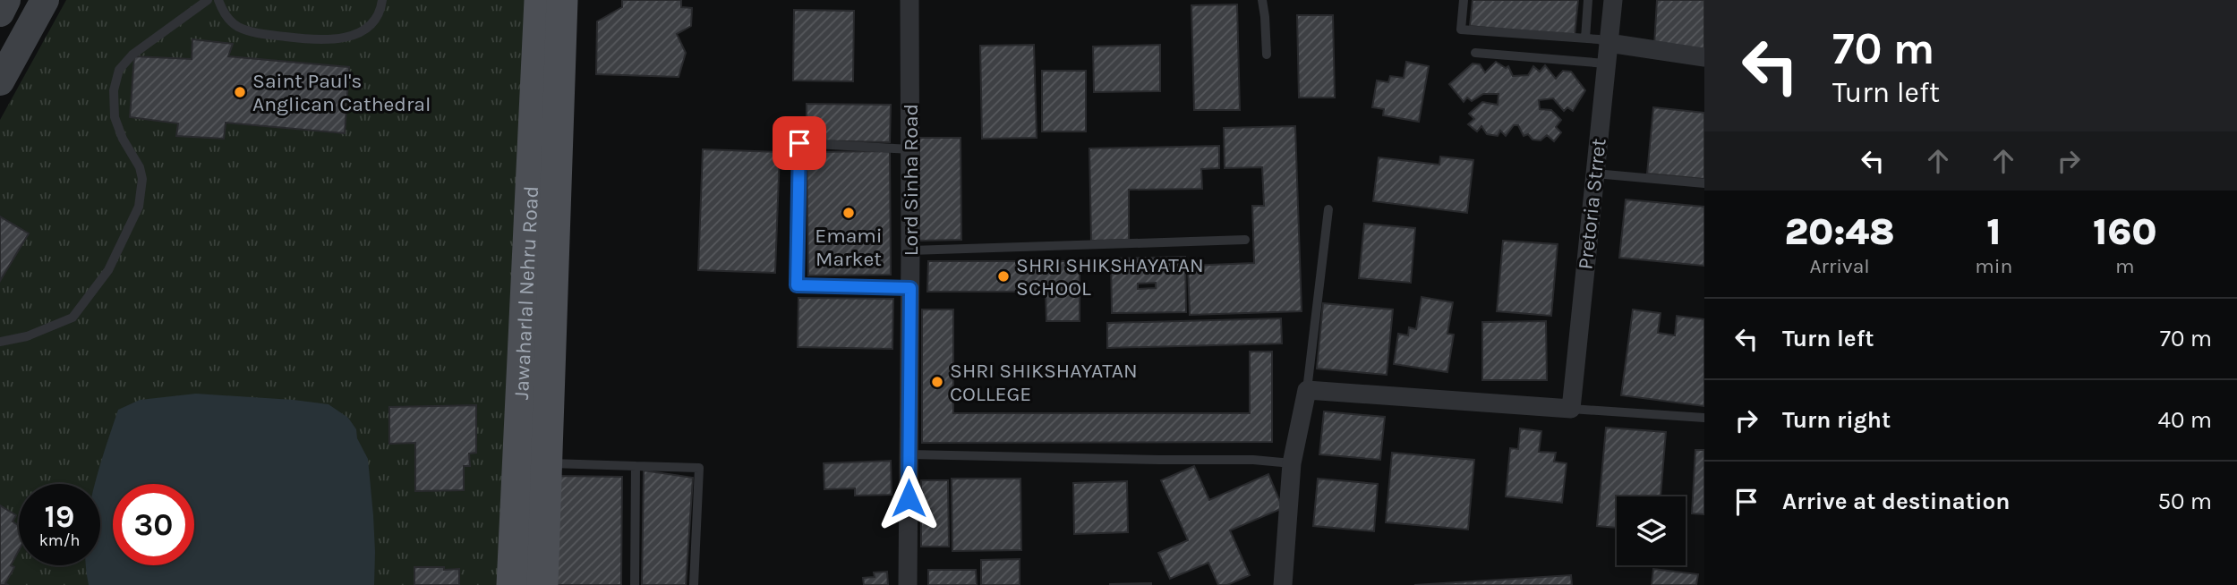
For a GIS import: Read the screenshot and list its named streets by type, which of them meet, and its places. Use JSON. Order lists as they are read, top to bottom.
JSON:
{
  "streets": {
    "main road": ["Jawaharlal Nehru Road"],
    "street": ["Lord Sinha Road", "Pretoria Strret"]
  },
  "places": [
    "Saint Paul's Anglican Cathedral",
    "Emami Market",
    "SHRI SHIKSHAYATAN SCHOOL",
    "SHRI SHIKSHAYATAN COLLEGE"
  ],
  "page": {
    "turn": ["70 m", "Turn left"],
    "eta": [
      "20:48",
      "Arrival",
      "1",
      "min",
      "160",
      "m"
    ],
    "list": [
      {
        "name": "Turn left",
        "value": "70 m"
      },
      {
        "name": "Turn right",
        "value": "40 m"
      },
      {
        "name": "Arrive at destination",
        "value": "50 m"
      }
    ],
    "speed": "19 km/h",
    "limit": "30"
  }
}
